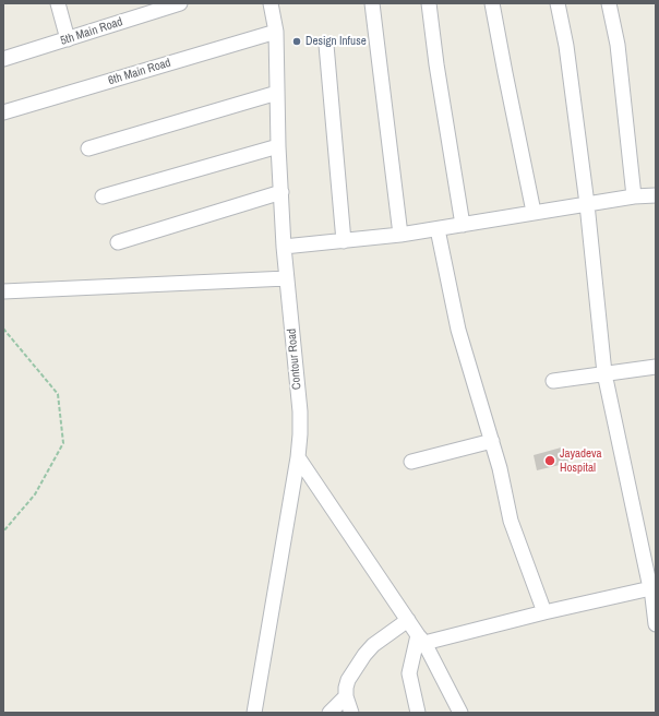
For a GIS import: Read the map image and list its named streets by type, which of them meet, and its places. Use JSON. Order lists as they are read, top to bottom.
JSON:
{
  "streets": {
    "street": ["5th Main Road", "6th Main Road", "Contour Road"]
  },
  "crossings": [
    ["6th Main Road", "Contour Road"]
  ],
  "places": ["Design Infuse", "Jayadeva Hospital"]
}
